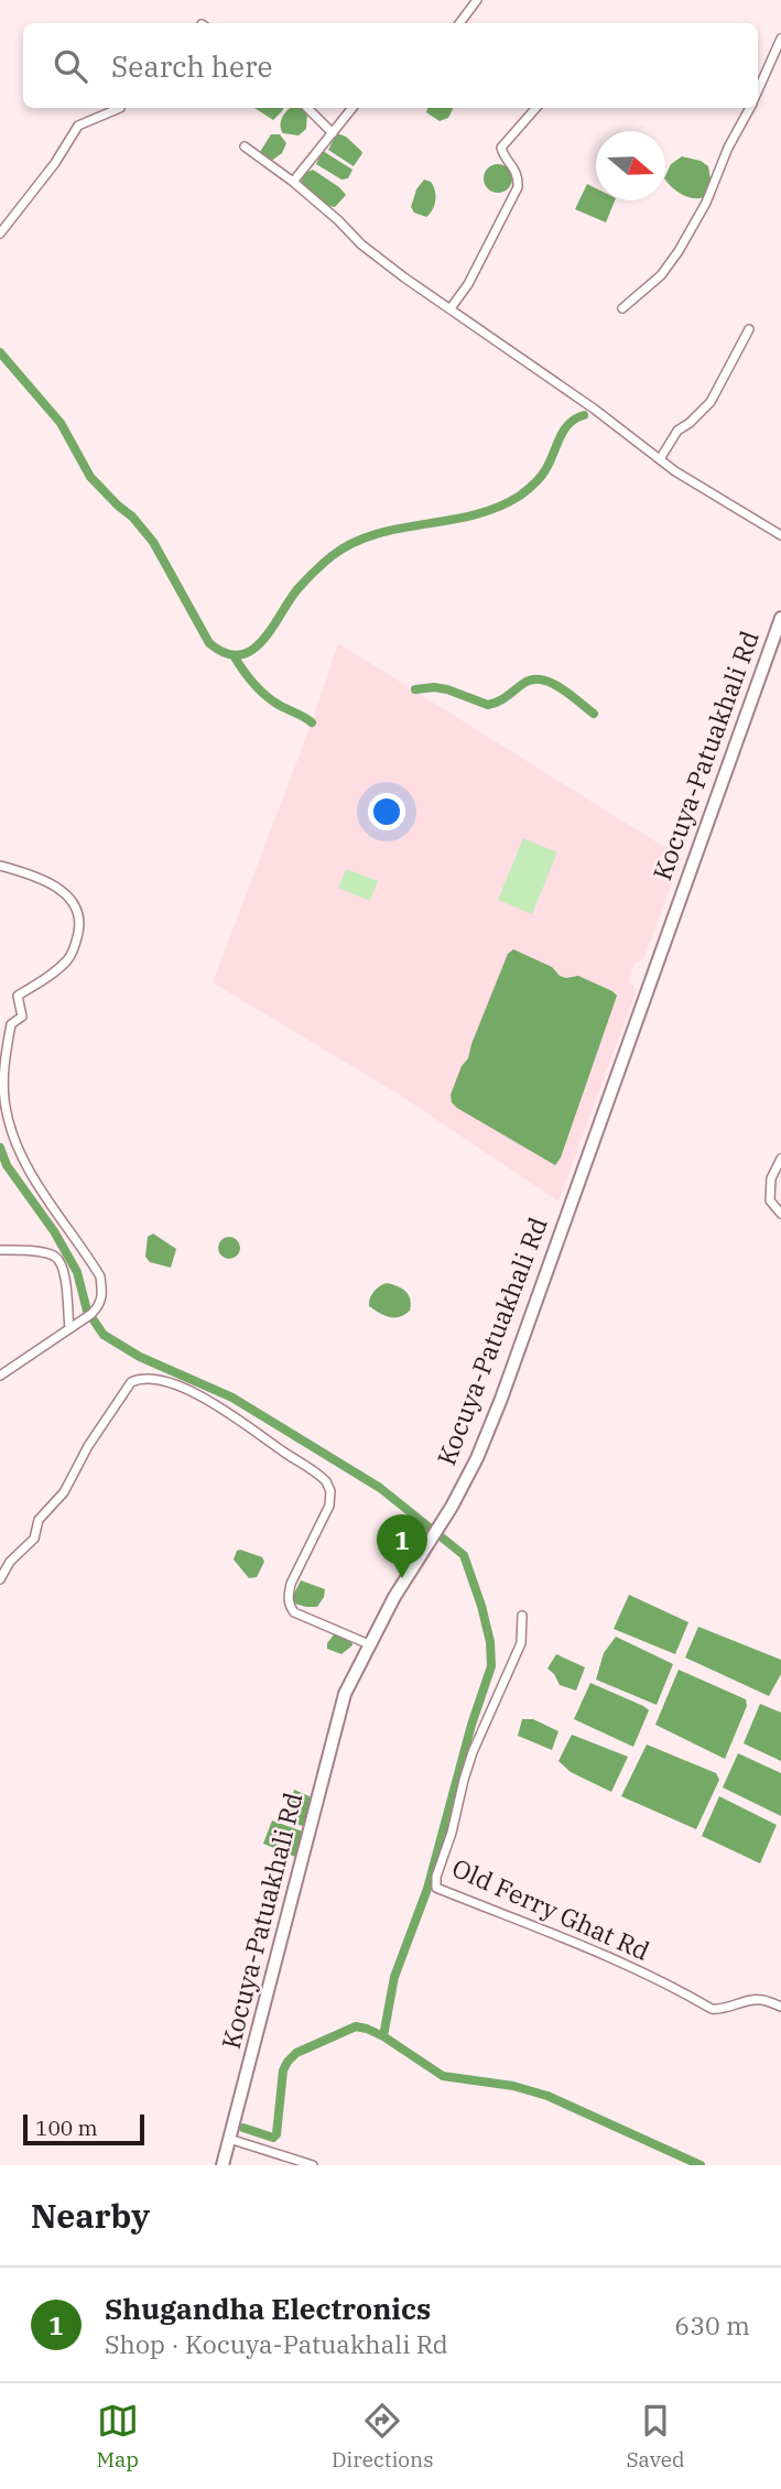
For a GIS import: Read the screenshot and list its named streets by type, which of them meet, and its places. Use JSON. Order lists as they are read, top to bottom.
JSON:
{
  "streets": {
    "main road": ["Kocuya-Patuakhali Rd"],
    "street": ["Old Ferry Ghat Rd"]
  },
  "scale_bar": "100 m",
  "north": "right",
  "page": {
    "search": "Search here",
    "pins": "1",
    "scale": "100 m",
    "heading": "Nearby",
    "list": [
      {
        "mark": "1",
        "name": "Shugandha Electronics",
        "note": "Shop · Kocuya-Patuakhali Rd",
        "value": "630 m"
      }
    ],
    "nav": ["Map", "Directions", "Saved"]
  }
}
